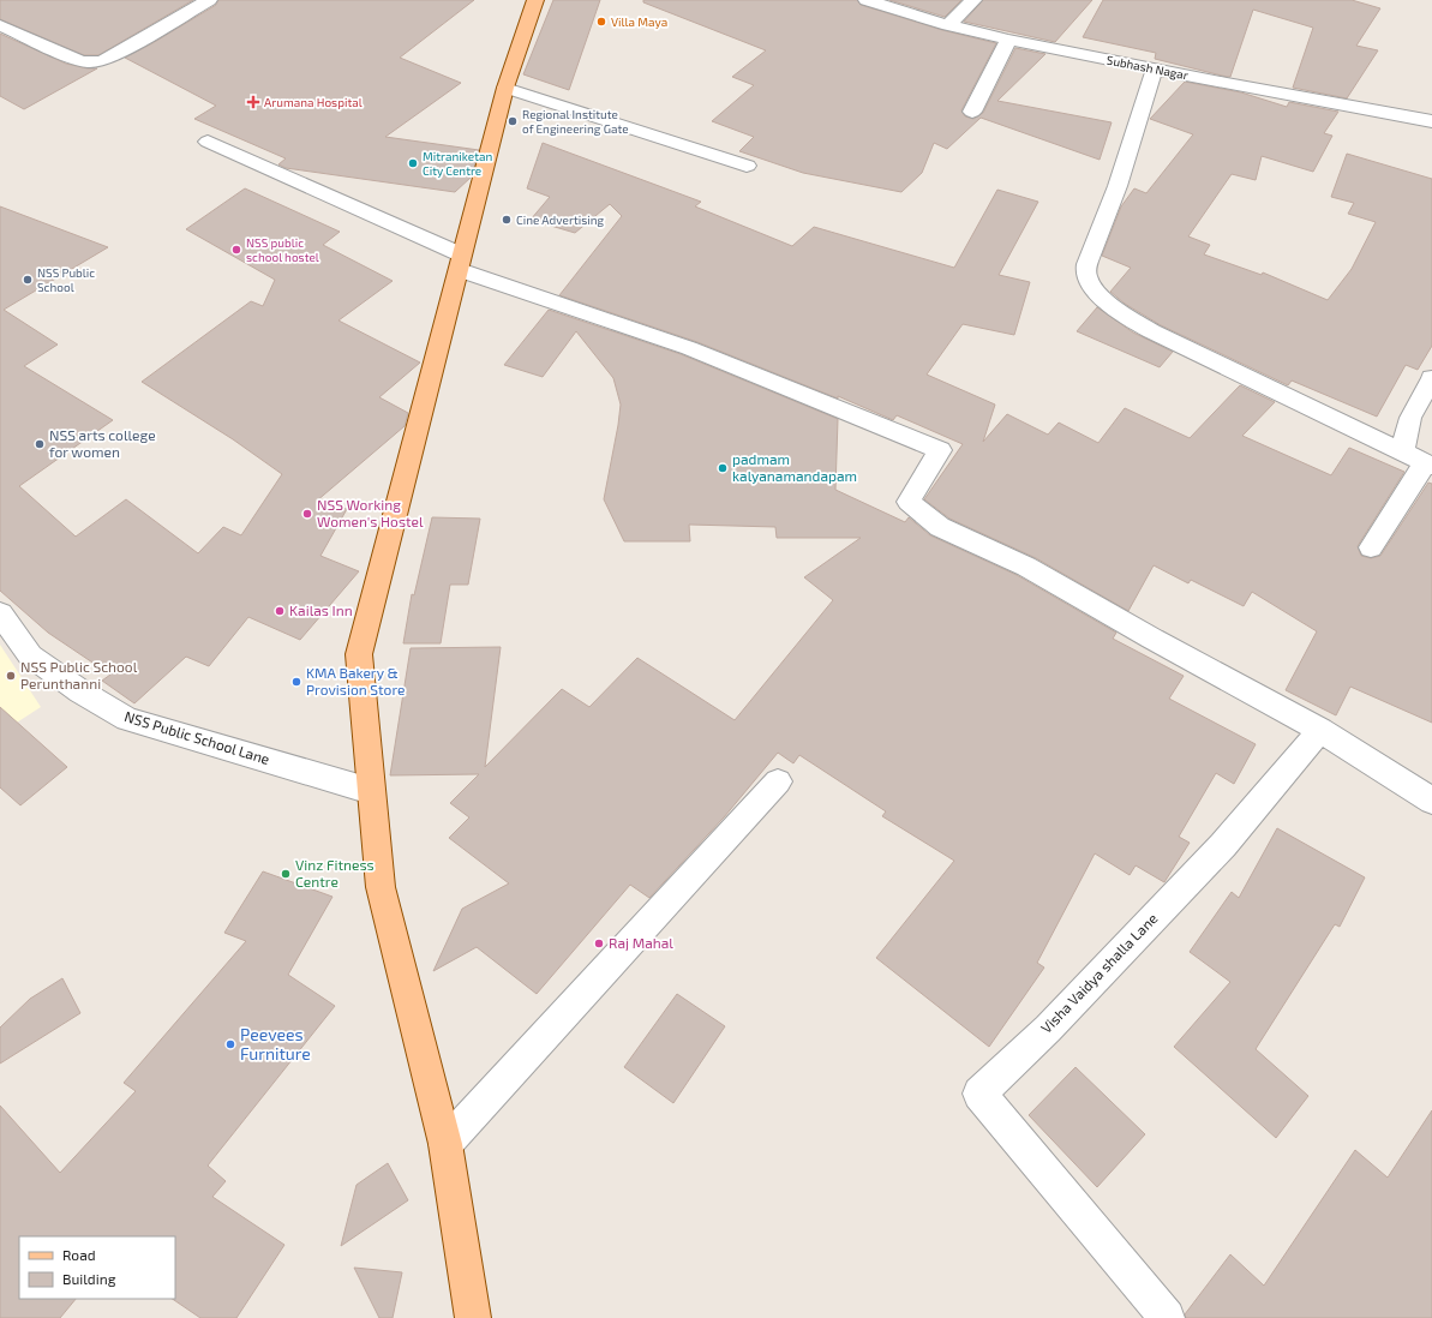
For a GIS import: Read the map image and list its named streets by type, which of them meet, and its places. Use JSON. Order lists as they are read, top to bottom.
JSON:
{
  "streets": {
    "street": ["Subhash Nagar", "NSS Public School Lane", "Visha Vaidya shalla Lane"]
  },
  "places": {
    "other": [
      "Villa Maya",
      "Regional Institute of Engineering Gate",
      "Mitraniketan City Centre",
      "Cine Advertising",
      "NSS public school hostel",
      "NSS Public School",
      "NSS arts college for women",
      "padmam kalyanamandapam",
      "NSS Working Women's Hostel",
      "Kailas Inn",
      "NSS Public School Perunthanni",
      "KMA Bakery & Provision Store",
      "Vinz Fitness Centre",
      "Raj Mahal",
      "Peevees Furniture"
    ],
    "health": ["Arumana Hospital"]
  },
  "legend": ["Road", "Building"]
}
